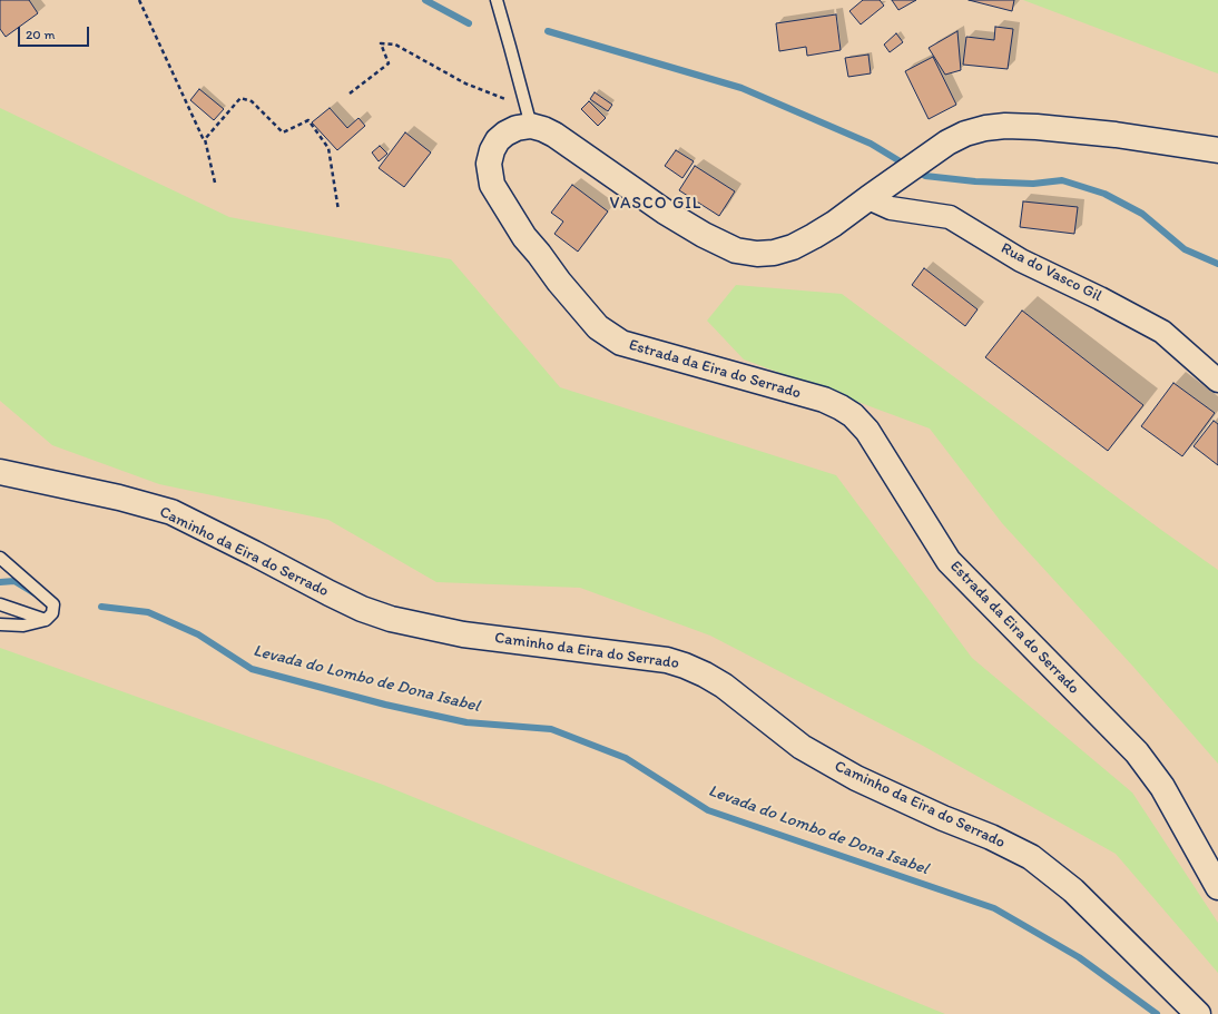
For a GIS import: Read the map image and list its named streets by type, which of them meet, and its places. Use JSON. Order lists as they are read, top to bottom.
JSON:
{
  "streets": {
    "main road": ["Estrada da Eira do Serrado", "Caminho da Eira do Serrado"],
    "street": ["Rua do Vasco Gil"]
  },
  "districts": ["VASCO GIL"],
  "water": ["Levada do Lombo de Dona Isabel"],
  "scale_bar": "20 m"
}
